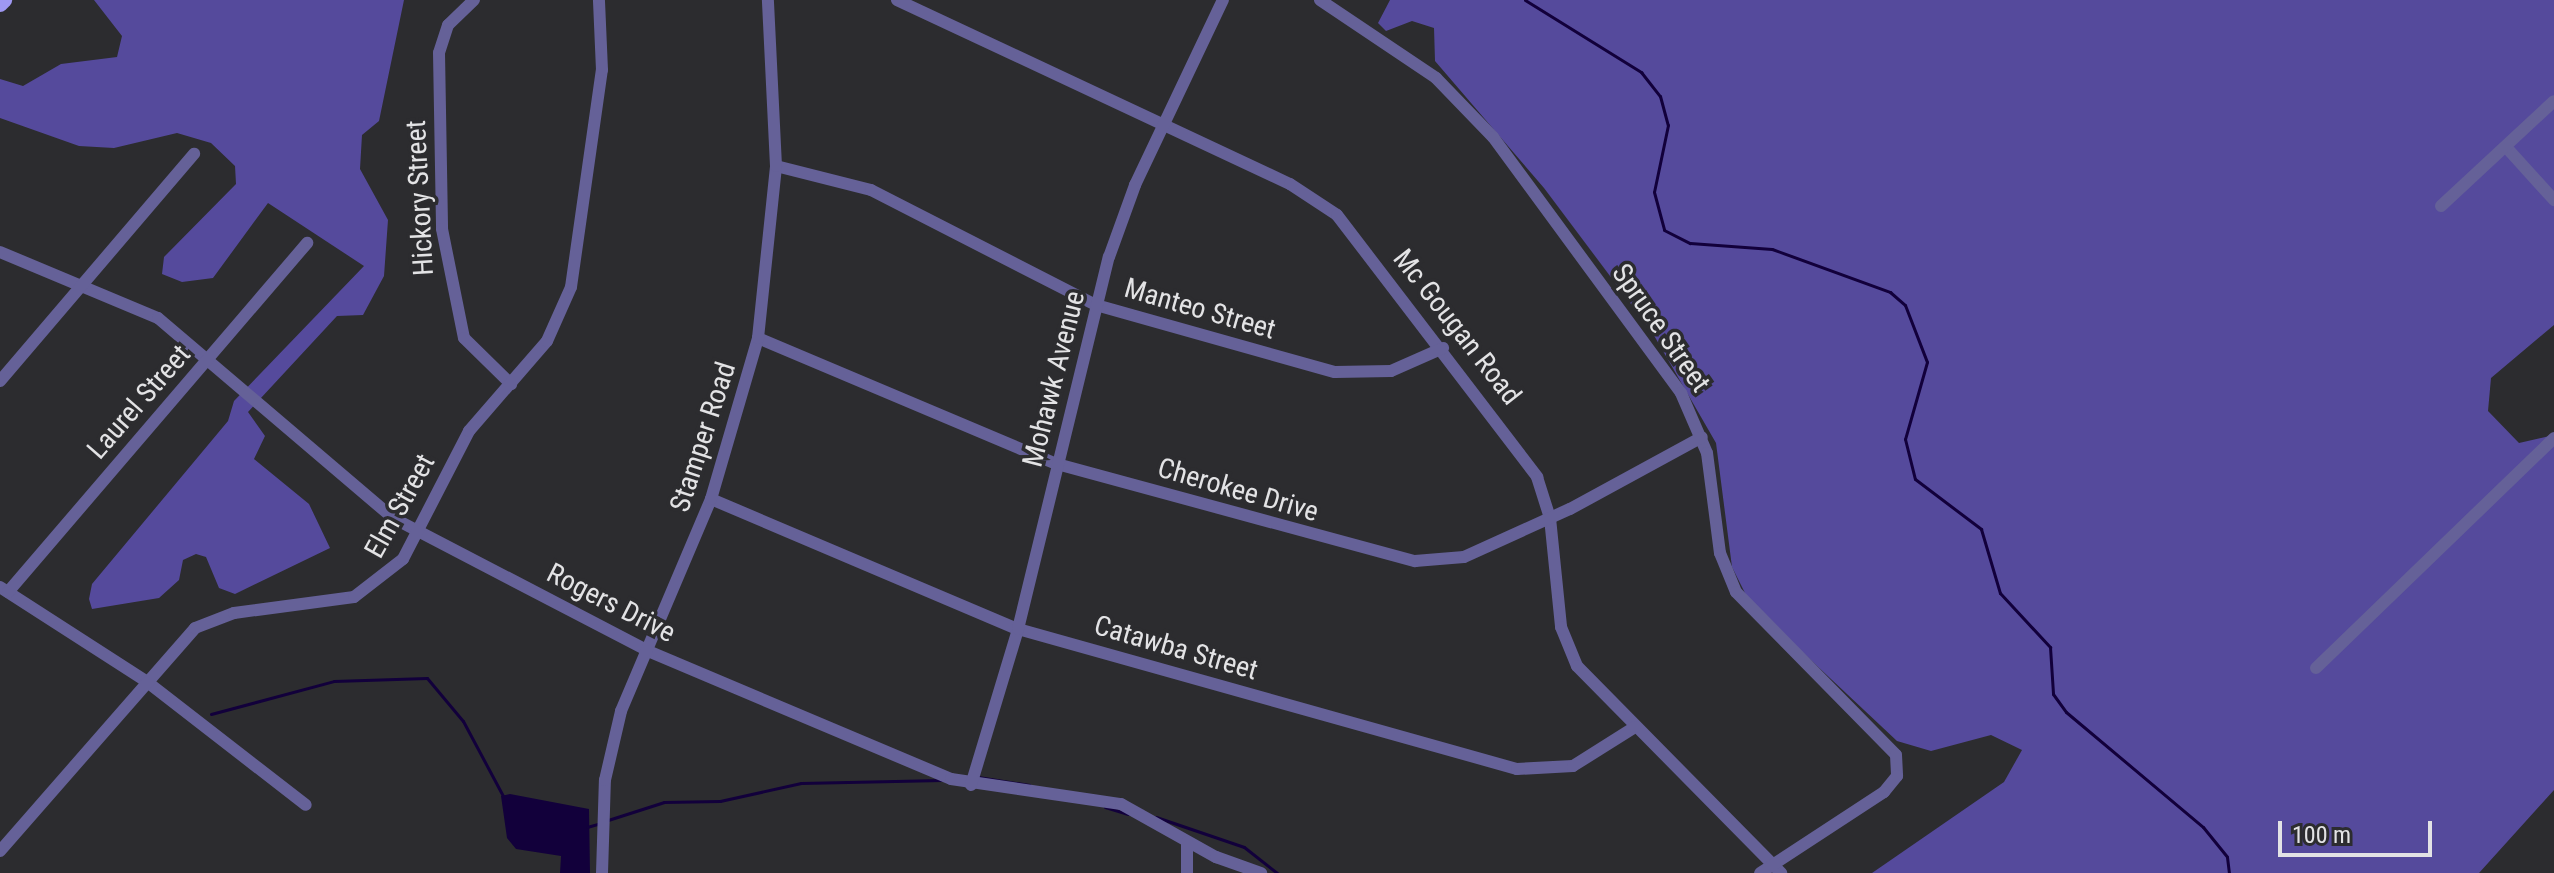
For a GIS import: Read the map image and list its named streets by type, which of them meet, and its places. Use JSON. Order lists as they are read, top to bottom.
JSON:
{
  "streets": {
    "street": [
      "Hickory Street",
      "Manteo Street",
      "Mc Gougan Road",
      "Spruce Street",
      "Mohawk Avenue",
      "Laurel Street",
      "Stamper Road",
      "Cherokee Drive",
      "Elm Street",
      "Rogers Drive",
      "Catawba Street"
    ]
  },
  "crossings": [
    ["Hickory Street", "Elm Street"],
    ["Manteo Street", "Mc Gougan Road"],
    ["Manteo Street", "Mohawk Avenue"],
    ["Manteo Street", "Stamper Road"],
    ["Mc Gougan Road", "Spruce Street"],
    ["Mc Gougan Road", "Mohawk Avenue"],
    ["Mc Gougan Road", "Cherokee Drive"],
    ["Mc Gougan Road", "Catawba Street"],
    ["Spruce Street", "Cherokee Drive"],
    ["Mohawk Avenue", "Cherokee Drive"],
    ["Mohawk Avenue", "Rogers Drive"],
    ["Mohawk Avenue", "Catawba Street"],
    ["Laurel Street", "Rogers Drive"],
    ["Stamper Road", "Cherokee Drive"],
    ["Stamper Road", "Rogers Drive"],
    ["Stamper Road", "Catawba Street"],
    ["Elm Street", "Rogers Drive"]
  ],
  "scale_bar": "100 m"
}
